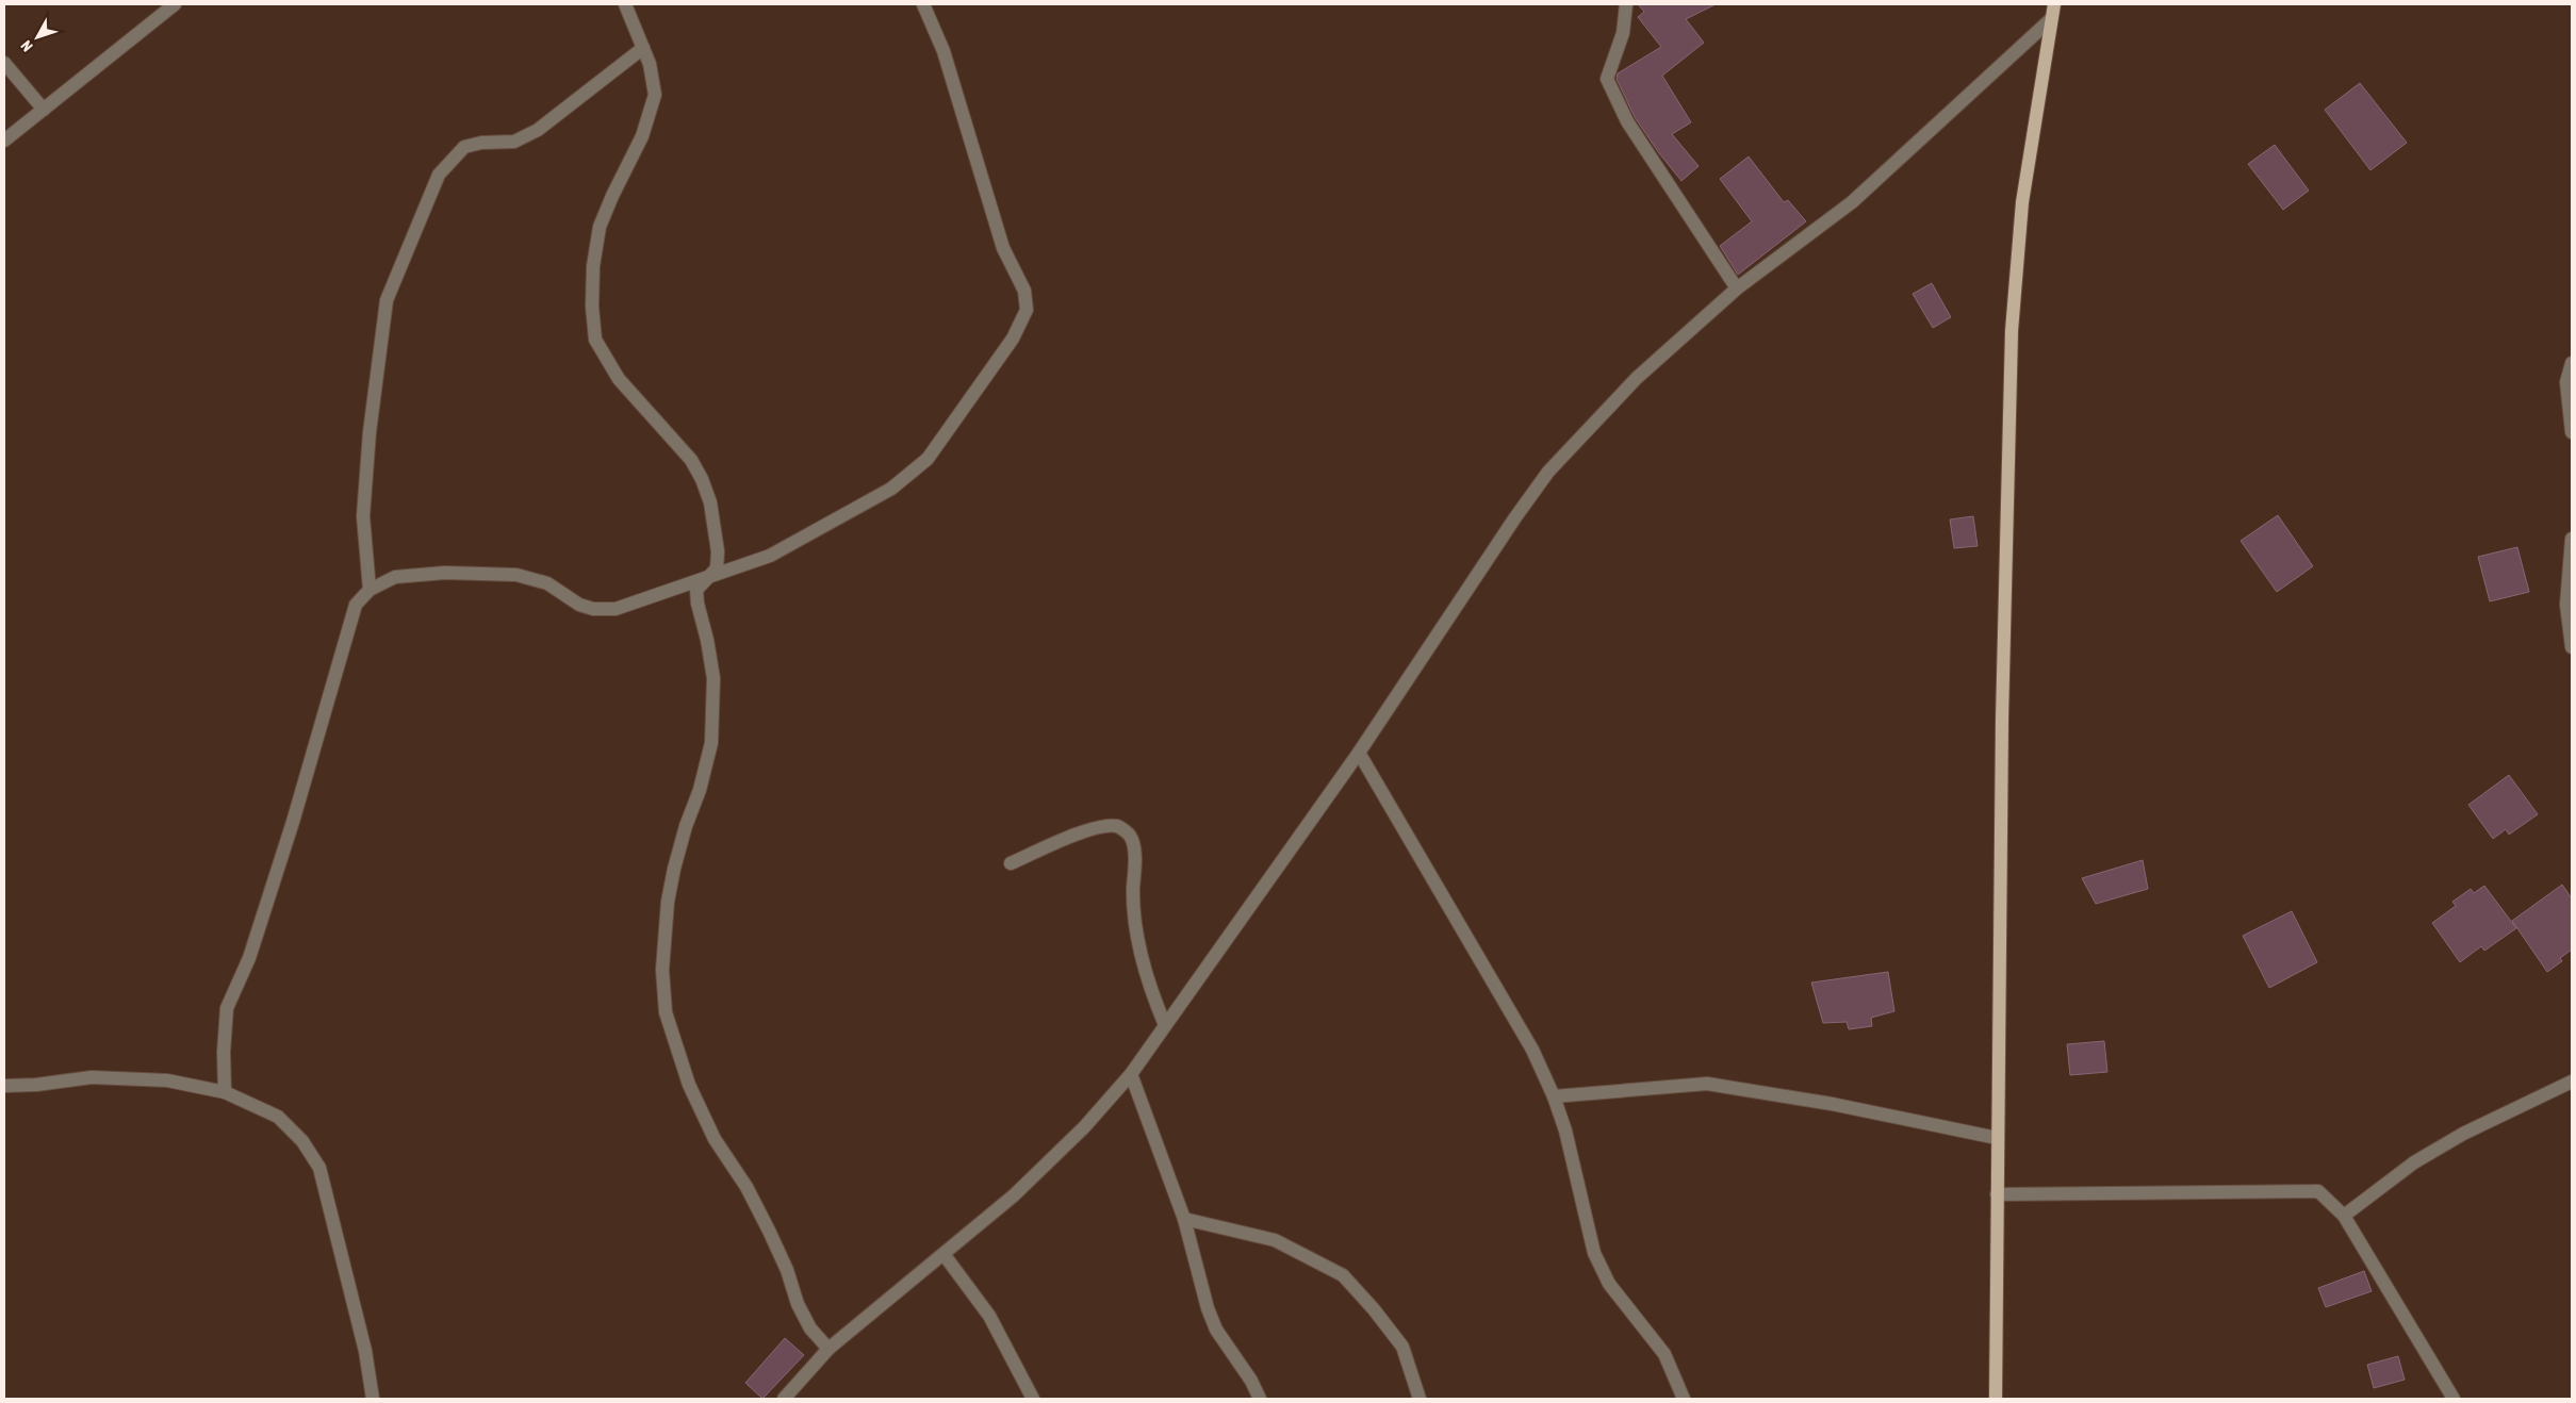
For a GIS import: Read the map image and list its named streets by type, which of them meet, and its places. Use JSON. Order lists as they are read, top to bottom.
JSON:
{
  "north": "bottom left"
}
